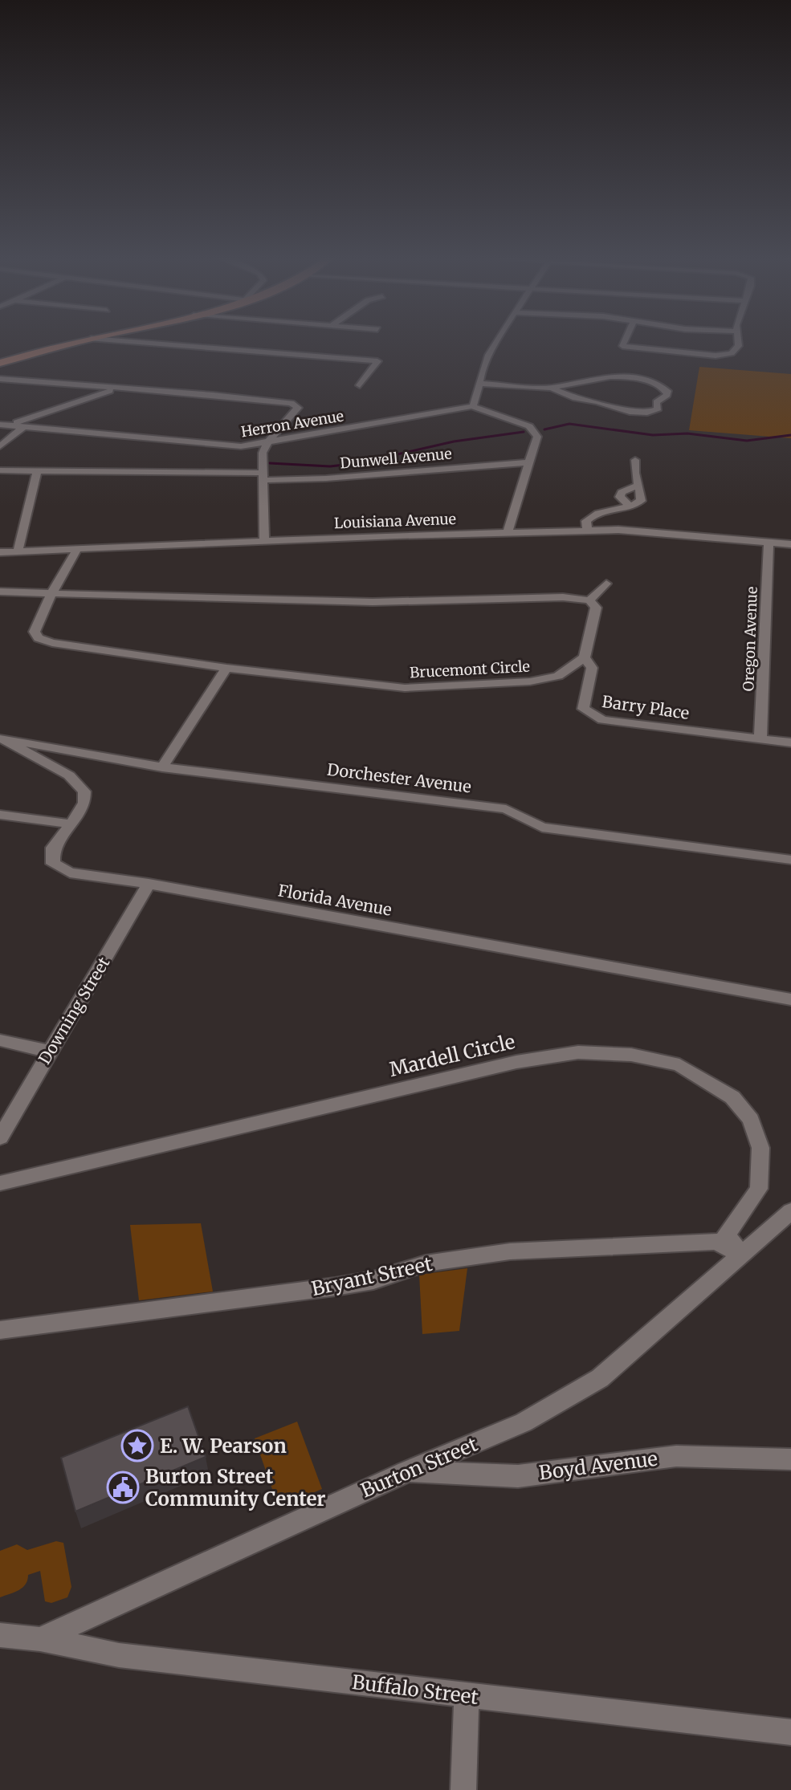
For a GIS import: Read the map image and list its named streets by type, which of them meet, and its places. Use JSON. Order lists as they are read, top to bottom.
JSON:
{
  "streets": {
    "street": [
      "Herron Avenue",
      "Dunwell Avenue",
      "Louisiana Avenue",
      "Oregon Avenue",
      "Brucemont Circle",
      "Barry Place",
      "Dorchester Avenue",
      "Florida Avenue",
      "Downing Street",
      "Mardell Circle",
      "Bryant Street",
      "Boyd Avenue",
      "Burton Street",
      "Buffalo Street"
    ]
  },
  "crossings": [
    ["Louisiana Avenue", "Oregon Avenue"],
    ["Louisiana Avenue", "Brucemont Circle"],
    ["Oregon Avenue", "Barry Place"],
    ["Brucemont Circle", "Barry Place"],
    ["Dorchester Avenue", "Florida Avenue"],
    ["Florida Avenue", "Downing Street"],
    ["Mardell Circle", "Bryant Street"],
    ["Mardell Circle", "Burton Street"],
    ["Bryant Street", "Burton Street"],
    ["Boyd Avenue", "Burton Street"],
    ["Burton Street", "Buffalo Street"]
  ],
  "places": {
    "place": ["E. W. Pearson"],
    "public building": ["Burton Street Community Center"]
  }
}
